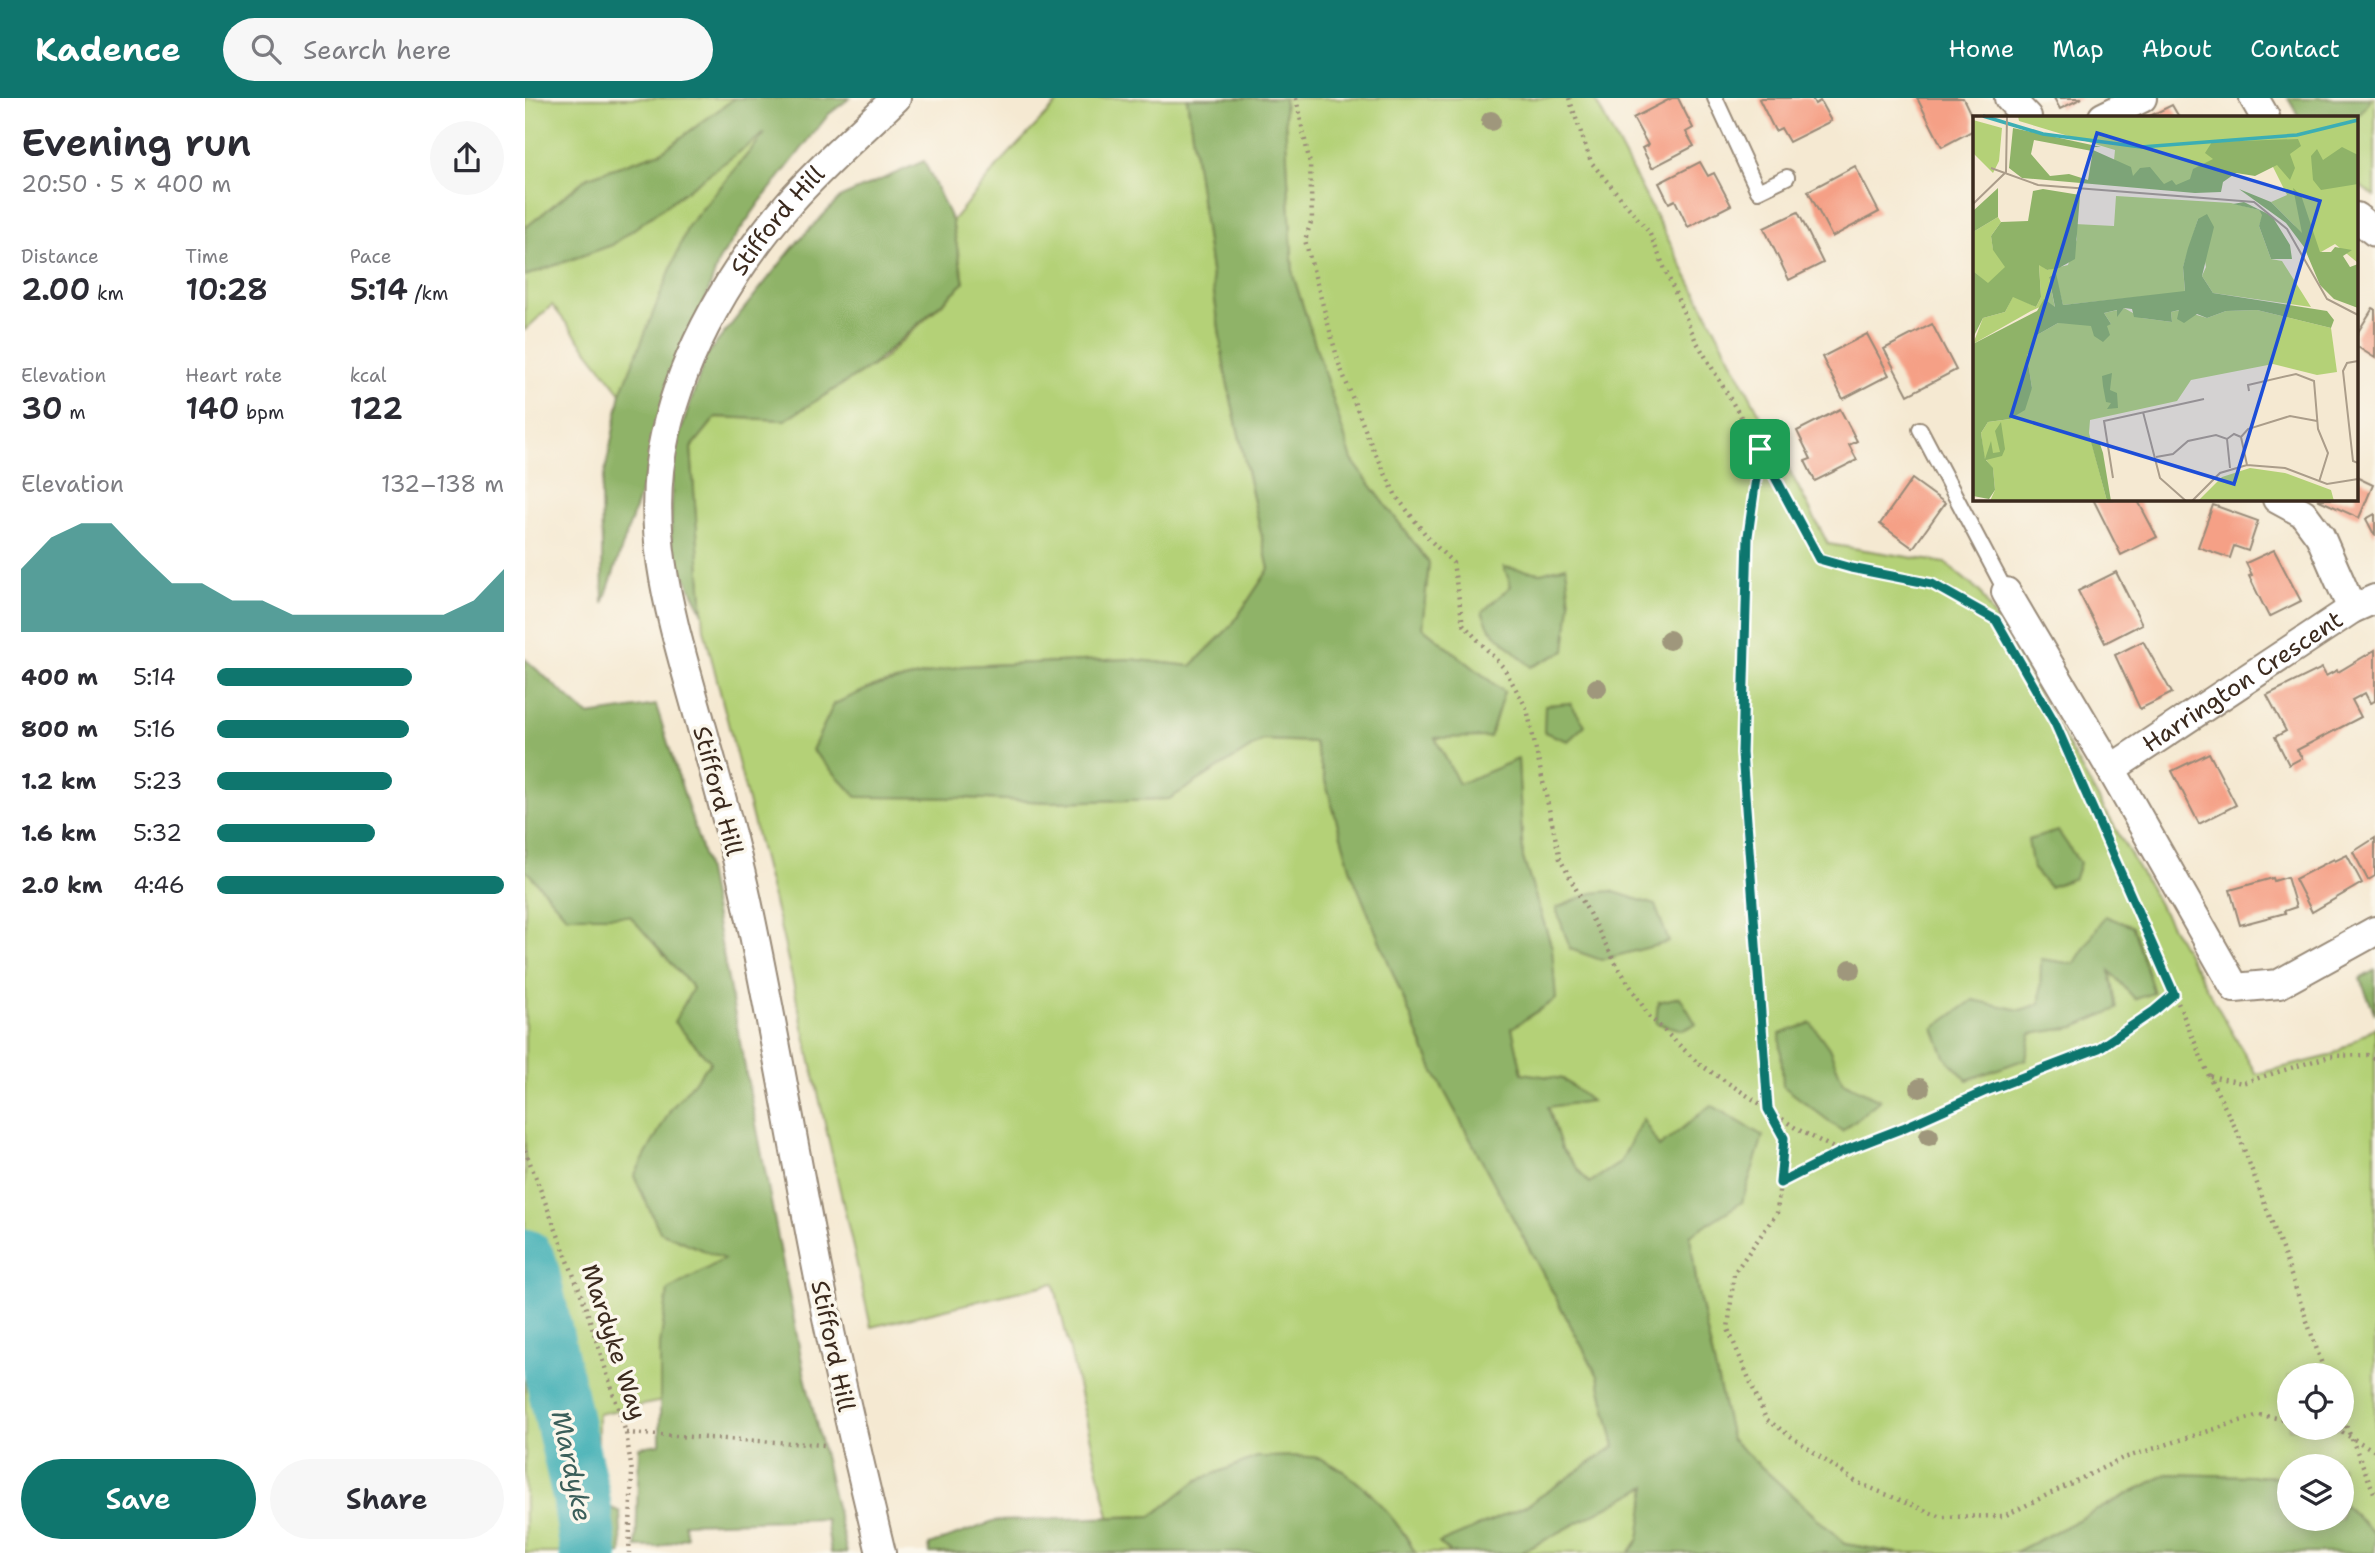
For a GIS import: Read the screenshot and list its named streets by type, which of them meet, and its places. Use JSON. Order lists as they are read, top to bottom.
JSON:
{
  "streets": {
    "street": ["Stifford Hill", "Harrington Crescent"],
    "path": ["Mardyke Way"]
  },
  "water": ["Mardyke"],
  "page": {
    "header": "Kadence",
    "search": "Search here",
    "nav": [
      "Home",
      "Map",
      "About",
      "Contact"
    ],
    "heading": ["Evening run", "20:50 · 5 × 400 m"],
    "stats": [
      ["Distance", "2.00 km"],
      ["Time", "10:28"],
      ["Pace", "5:14 /km"],
      ["Elevation", "30 m"],
      ["Heart rate", "140 bpm"],
      ["kcal", "122"]
    ],
    "chart": ["Elevation", "132–138 m"],
    "list": [
      {
        "name": "400 m",
        "note": "5:14"
      },
      {
        "name": "800 m",
        "note": "5:16"
      },
      {
        "name": "1.2 km",
        "note": "5:23"
      },
      {
        "name": "1.6 km",
        "note": "5:32"
      },
      {
        "name": "2.0 km",
        "note": "4:46"
      }
    ],
    "buttons": ["Save", "Share"]
  }
}
